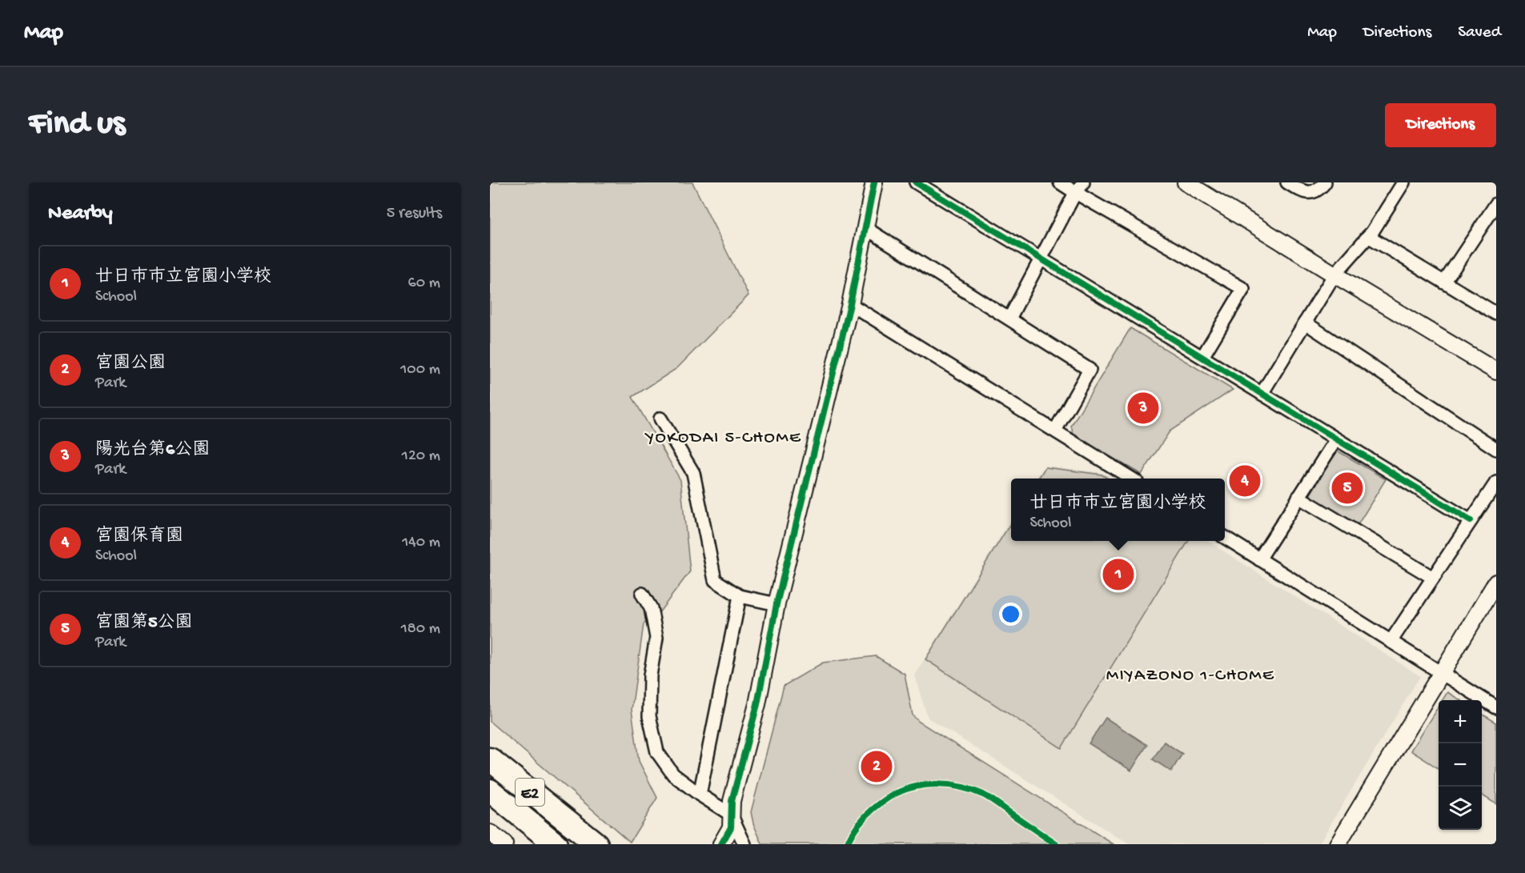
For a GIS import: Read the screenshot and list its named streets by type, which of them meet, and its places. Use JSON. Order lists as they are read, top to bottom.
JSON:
{
  "streets": {
    "highway": ["E2"]
  },
  "districts": ["YOKODAI 5-CHOME", "MIYAZONO 1-CHOME"],
  "page": {
    "header": "Map",
    "nav": ["Map", "Directions", "Saved"],
    "buttons": "Directions",
    "title": "Find us",
    "heading": ["Nearby", "5 results"],
    "list": [
      {
        "mark": "1",
        "name": "廿日市市立宮園小学校",
        "note": "School",
        "value": "60 m"
      },
      {
        "mark": "2",
        "name": "宮園公園",
        "note": "Park",
        "value": "100 m"
      },
      {
        "mark": "3",
        "name": "陽光台第6公園",
        "note": "Park",
        "value": "120 m"
      },
      {
        "mark": "4",
        "name": "宮園保育園",
        "note": "School",
        "value": "140 m"
      },
      {
        "mark": "5",
        "name": "宮園第5公園",
        "note": "Park",
        "value": "180 m"
      }
    ],
    "pins": [
      "3",
      "4",
      "5",
      "1",
      "2"
    ],
    "popup": ["廿日市市立宮園小学校", "School"],
    "map_buttons": ["+", "−"]
  }
}
